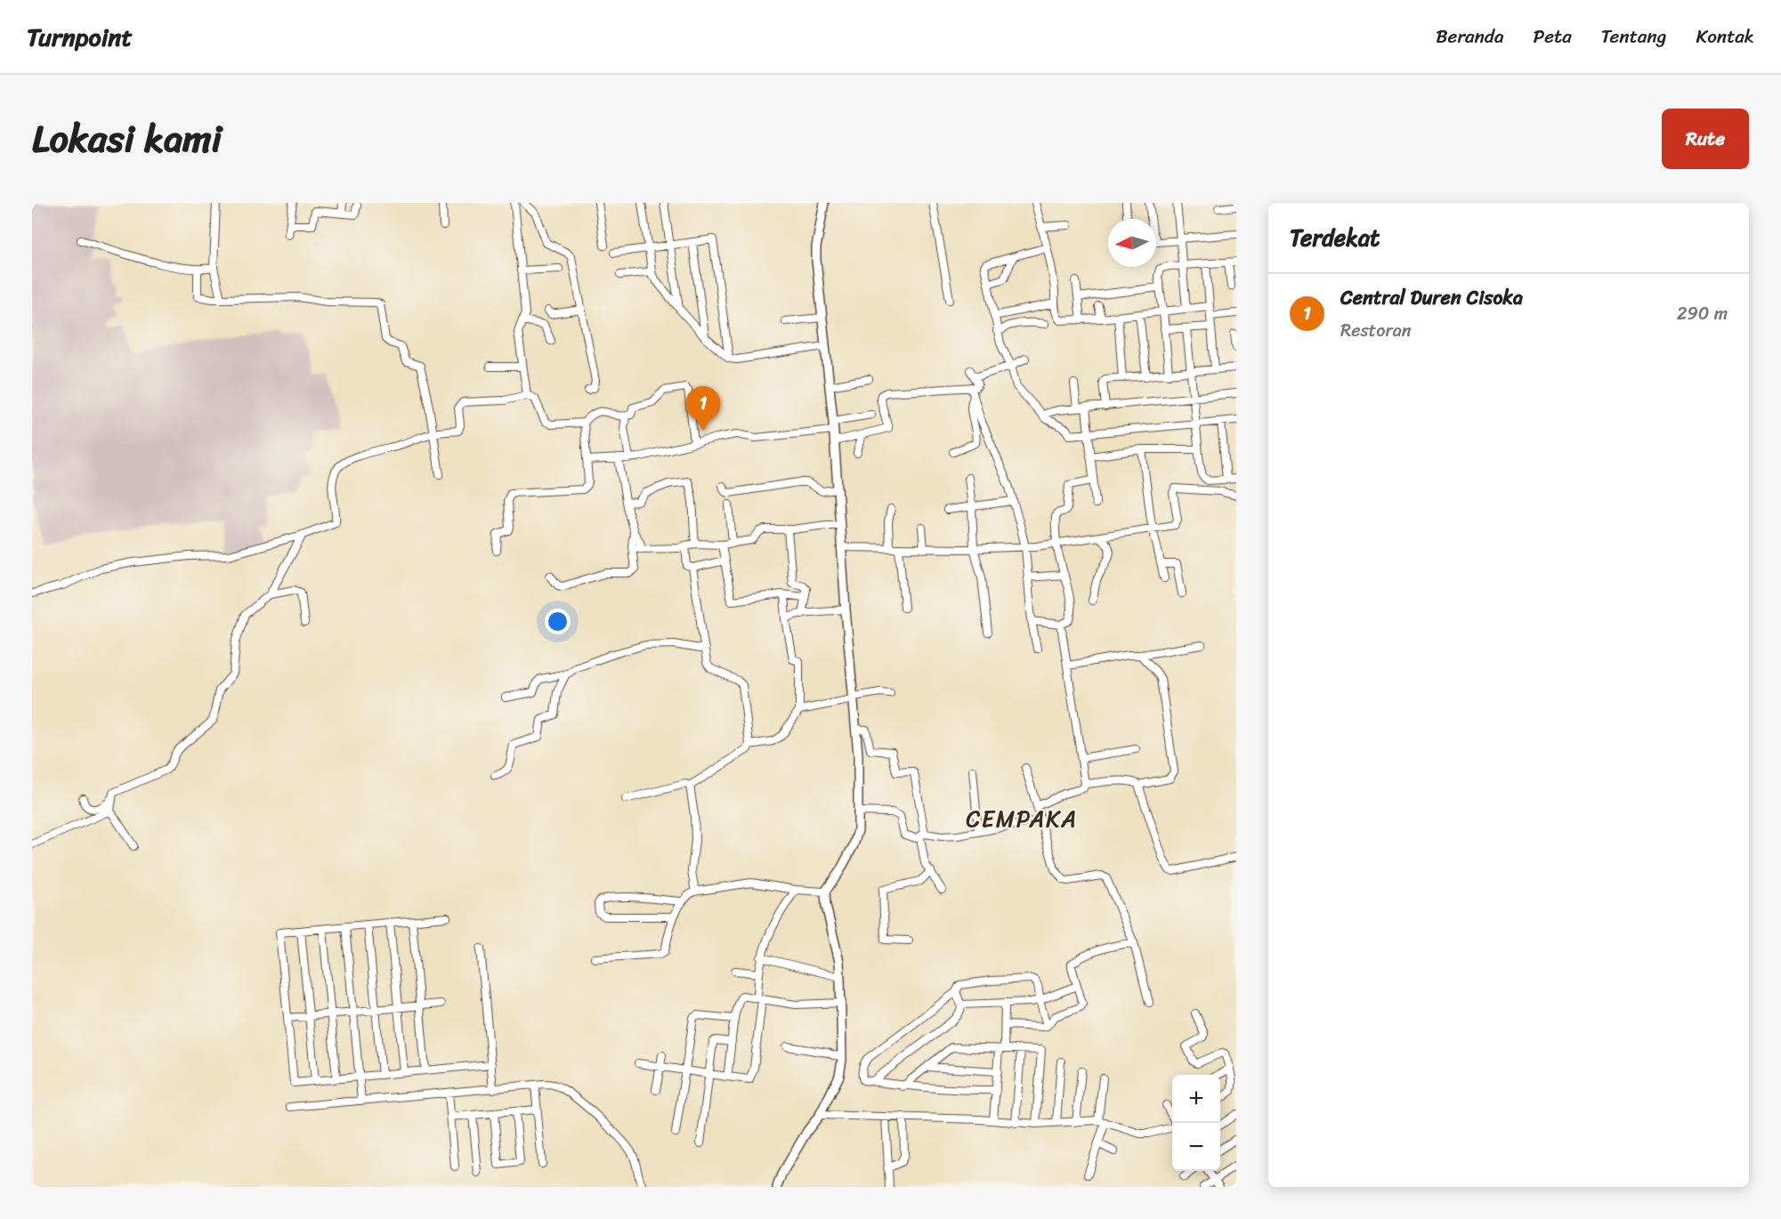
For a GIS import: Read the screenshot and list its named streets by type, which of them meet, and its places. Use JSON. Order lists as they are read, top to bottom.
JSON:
{
  "districts": ["CEMPAKA"],
  "north": "left",
  "page": {
    "header": "Turnpoint",
    "nav": [
      "Beranda",
      "Peta",
      "Tentang",
      "Kontak"
    ],
    "title": "Lokasi kami",
    "buttons": "Rute",
    "heading": "Terdekat",
    "list": [
      {
        "mark": "1",
        "name": "Central Duren Cisoka",
        "note": "Restoran",
        "value": "290 m"
      }
    ],
    "pins": "1",
    "map_buttons": ["+", "−"]
  }
}
